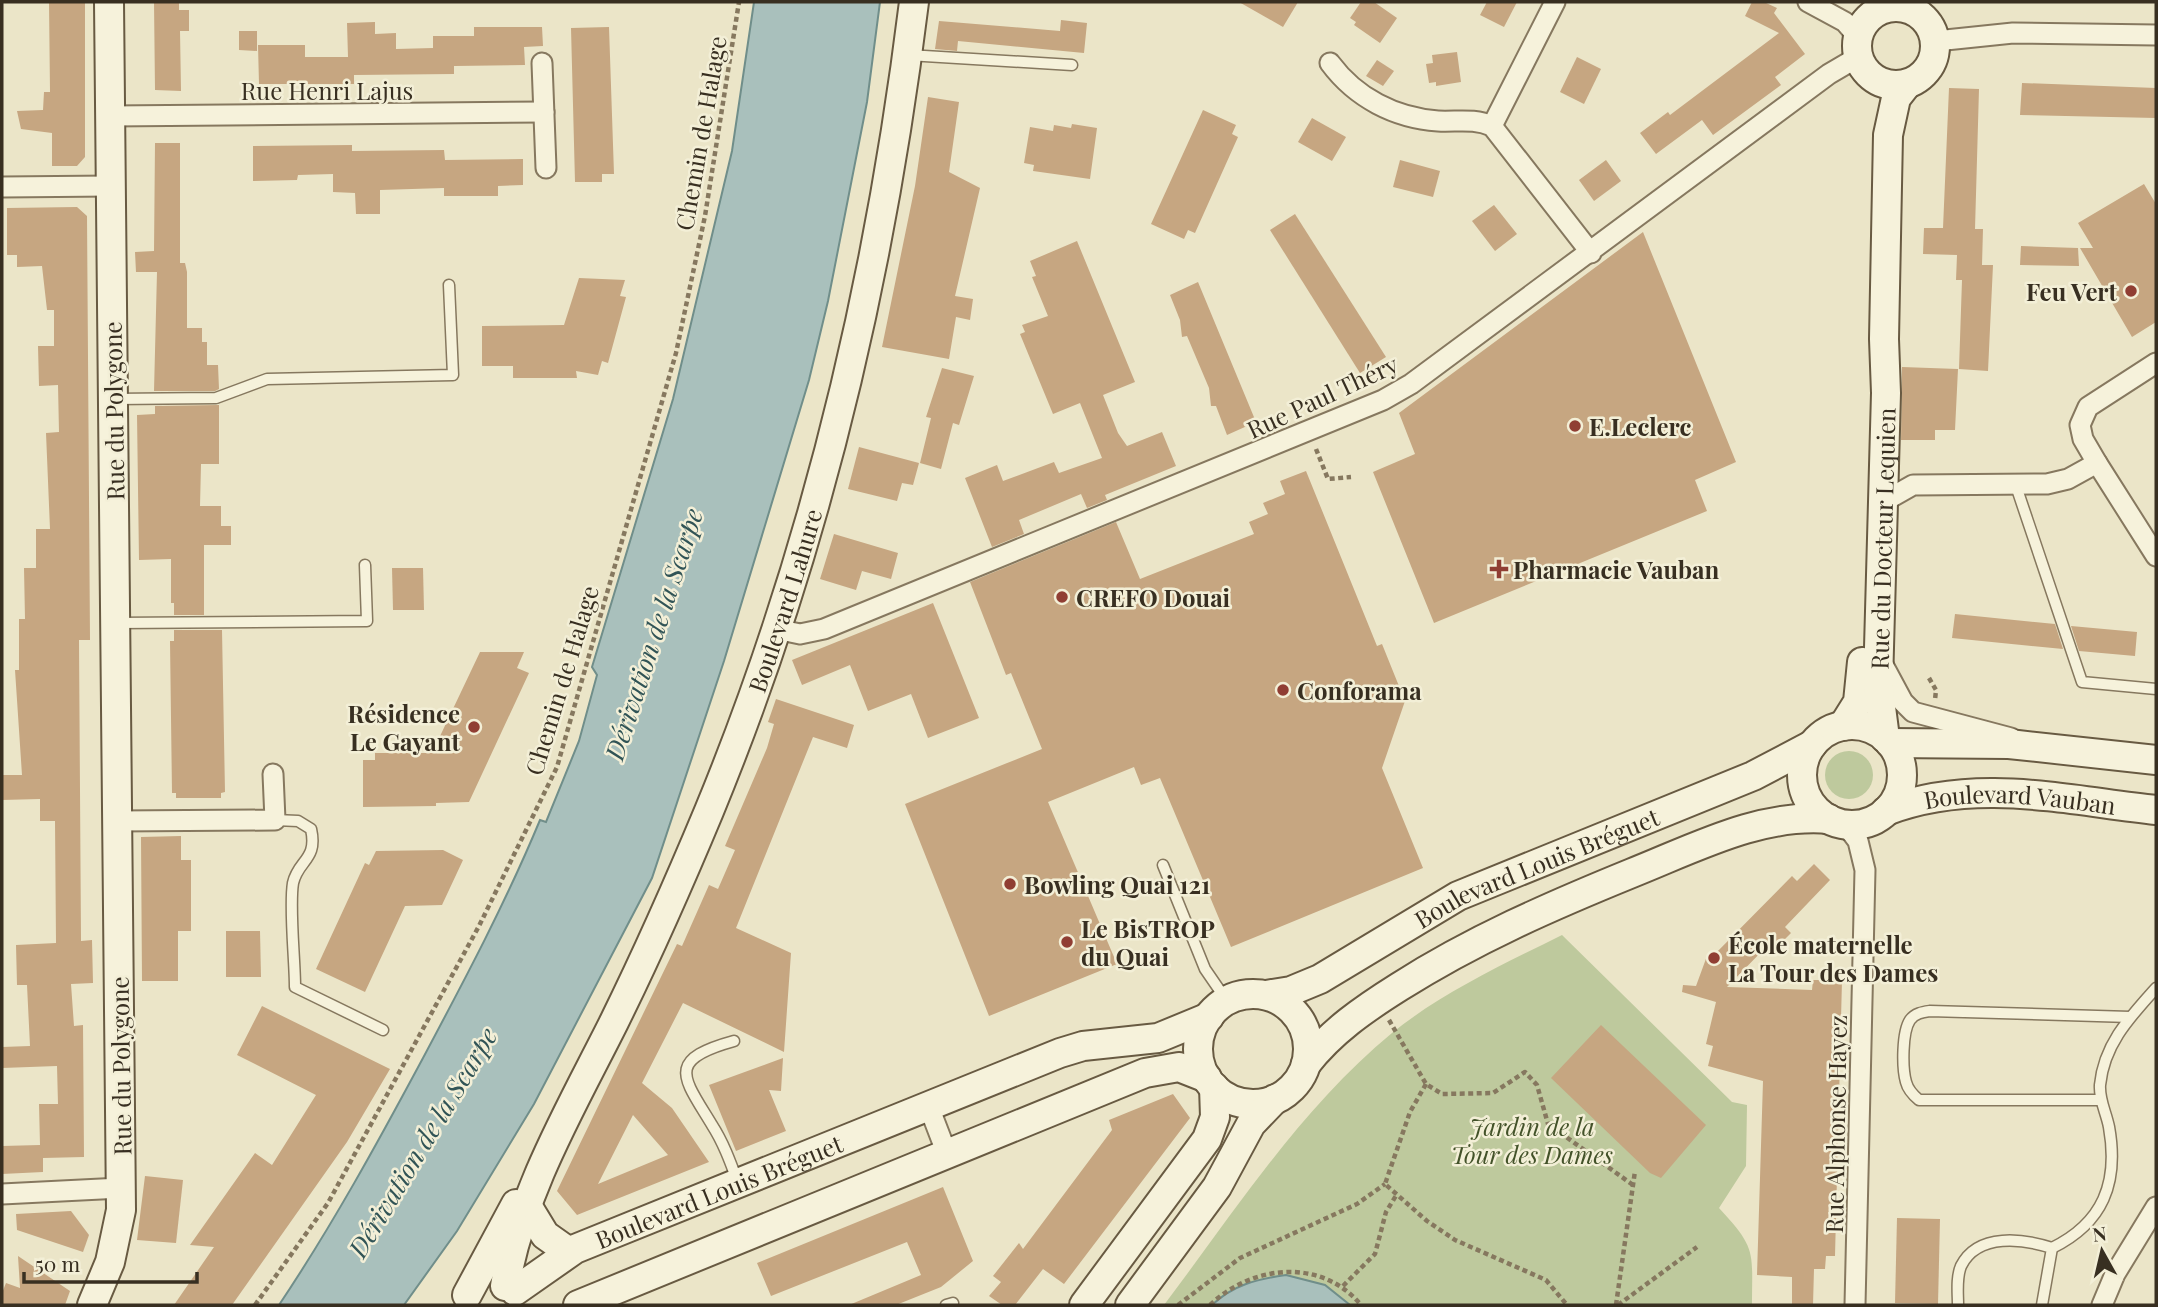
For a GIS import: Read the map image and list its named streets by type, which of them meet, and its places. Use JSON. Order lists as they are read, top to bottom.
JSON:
{
  "streets": {
    "main road": [
      "Rue du Polygone",
      "Rue du Docteur Lequien",
      "Boulevard Lahure",
      "Boulevard Vauban",
      "Boulevard Louis Bréguet"
    ],
    "street": ["Rue Henri Lajus", "Rue Paul Théry", "Rue Alphonse Hayez"],
    "path": ["Chemin de Halage"]
  },
  "crossings": [
    ["Rue Henri Lajus", "Rue du Polygone"],
    ["Rue Paul Théry", "Rue du Docteur Lequien"],
    ["Rue Paul Théry", "Boulevard Lahure"],
    ["Rue du Docteur Lequien", "Boulevard Vauban"],
    ["Rue du Docteur Lequien", "Boulevard Louis Bréguet"],
    ["Rue du Docteur Lequien", "Rue Alphonse Hayez"],
    ["Boulevard Lahure", "Boulevard Louis Bréguet"],
    ["Boulevard Vauban", "Boulevard Louis Bréguet"],
    ["Boulevard Vauban", "Rue Alphonse Hayez"],
    ["Boulevard Louis Bréguet", "Rue Alphonse Hayez"]
  ],
  "water": ["Dérivation de la Scarpe"],
  "parks": ["Jardin de la Tour des Dames"],
  "places": {
    "other": [
      "Feu Vert",
      "E.Leclerc",
      "CREFO Douai",
      "Conforama",
      "Résidence Le Gayant",
      "Bowling Quai 121",
      "Le BisTROP du Quai",
      "École maternelle La Tour des Dames"
    ],
    "health": ["Pharmacie Vauban"]
  },
  "scale_bar": "50 m",
  "north": "top"
}
